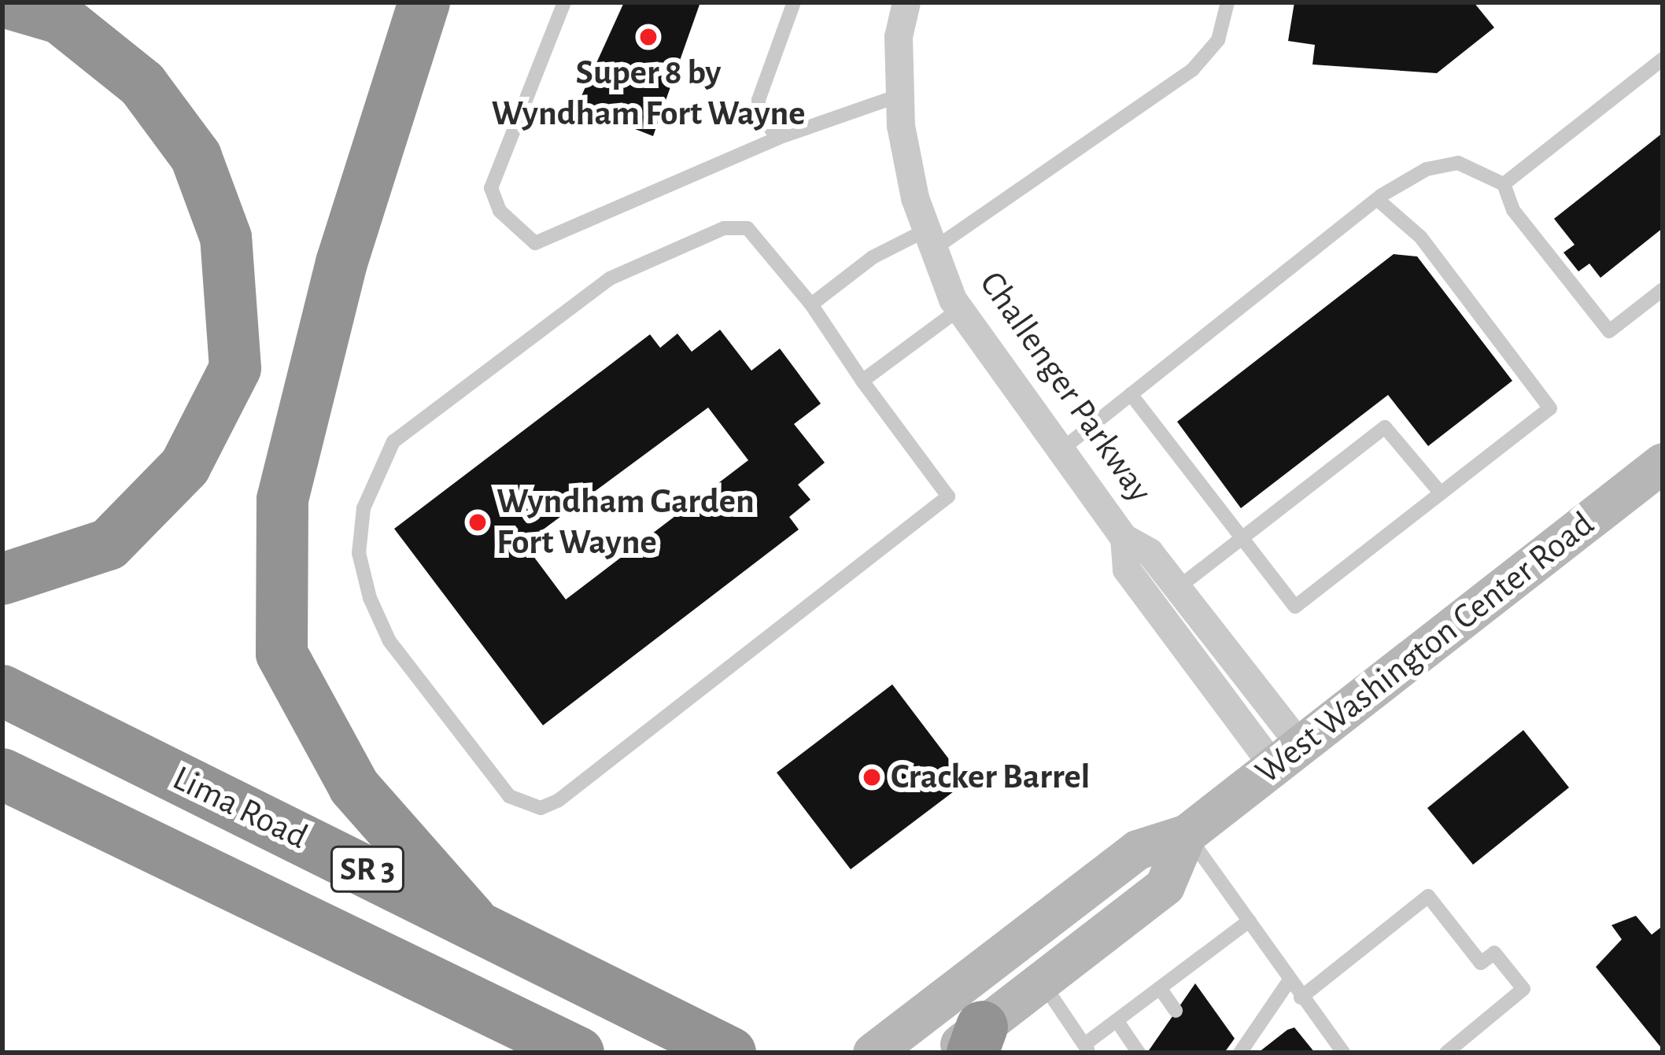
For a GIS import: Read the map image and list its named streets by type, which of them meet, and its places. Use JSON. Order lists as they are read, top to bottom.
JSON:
{
  "streets": {
    "highway": ["Lima Road", "SR 3"],
    "main road": ["West Washington Center Road"],
    "street": ["Challenger Parkway"]
  },
  "crossings": [
    ["Challenger Parkway", "West Washington Center Road"]
  ],
  "places": ["Super 8 by Wyndham Fort Wayne", "Wyndham Garden Fort Wayne", "Cracker Barrel"]
}
